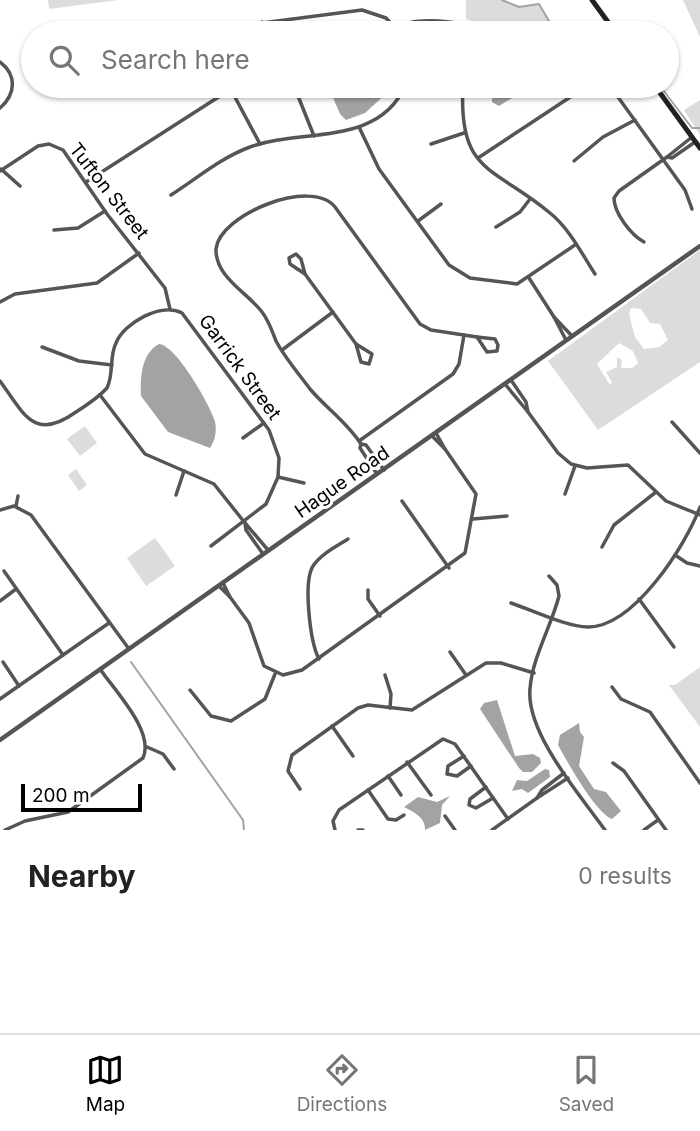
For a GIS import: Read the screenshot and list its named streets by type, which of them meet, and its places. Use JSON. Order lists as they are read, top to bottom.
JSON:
{
  "streets": {
    "street": ["Tufton Street", "Garrick Street", "Hague Road"]
  },
  "crossings": [
    ["Tufton Street", "Garrick Street"]
  ],
  "scale_bar": "200 m",
  "page": {
    "search": "Search here",
    "scale": "200 m",
    "heading": ["Nearby", "0 results"],
    "nav": ["Map", "Directions", "Saved"]
  }
}
